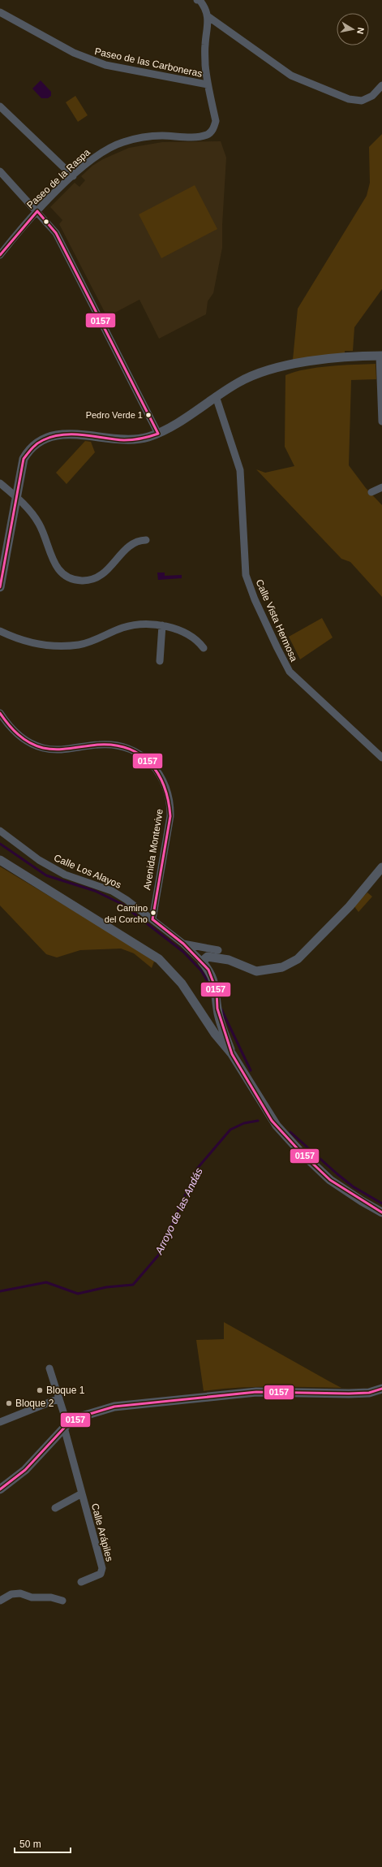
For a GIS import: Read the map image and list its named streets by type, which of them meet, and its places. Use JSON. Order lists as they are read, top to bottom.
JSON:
{
  "streets": {
    "street": [
      "Paseo de las Carboneras",
      "Paseo de la Raspa",
      "Calle Vista Hermosa",
      "Avenida Montevive",
      "Calle Los Alayos",
      "Calle Arápiles"
    ]
  },
  "crossings": [
    ["Paseo de las Carboneras", "Paseo de la Raspa"],
    ["Avenida Montevive", "Calle Los Alayos"]
  ],
  "water": ["Arroyo de las Andás"],
  "places": [
    "Pedro Verde 1",
    "Camino del Corcho",
    "Bloque 1",
    "Bloque 2"
  ],
  "lines": ["transit line 0157"],
  "scale_bar": "50 m",
  "north": "right"
}
